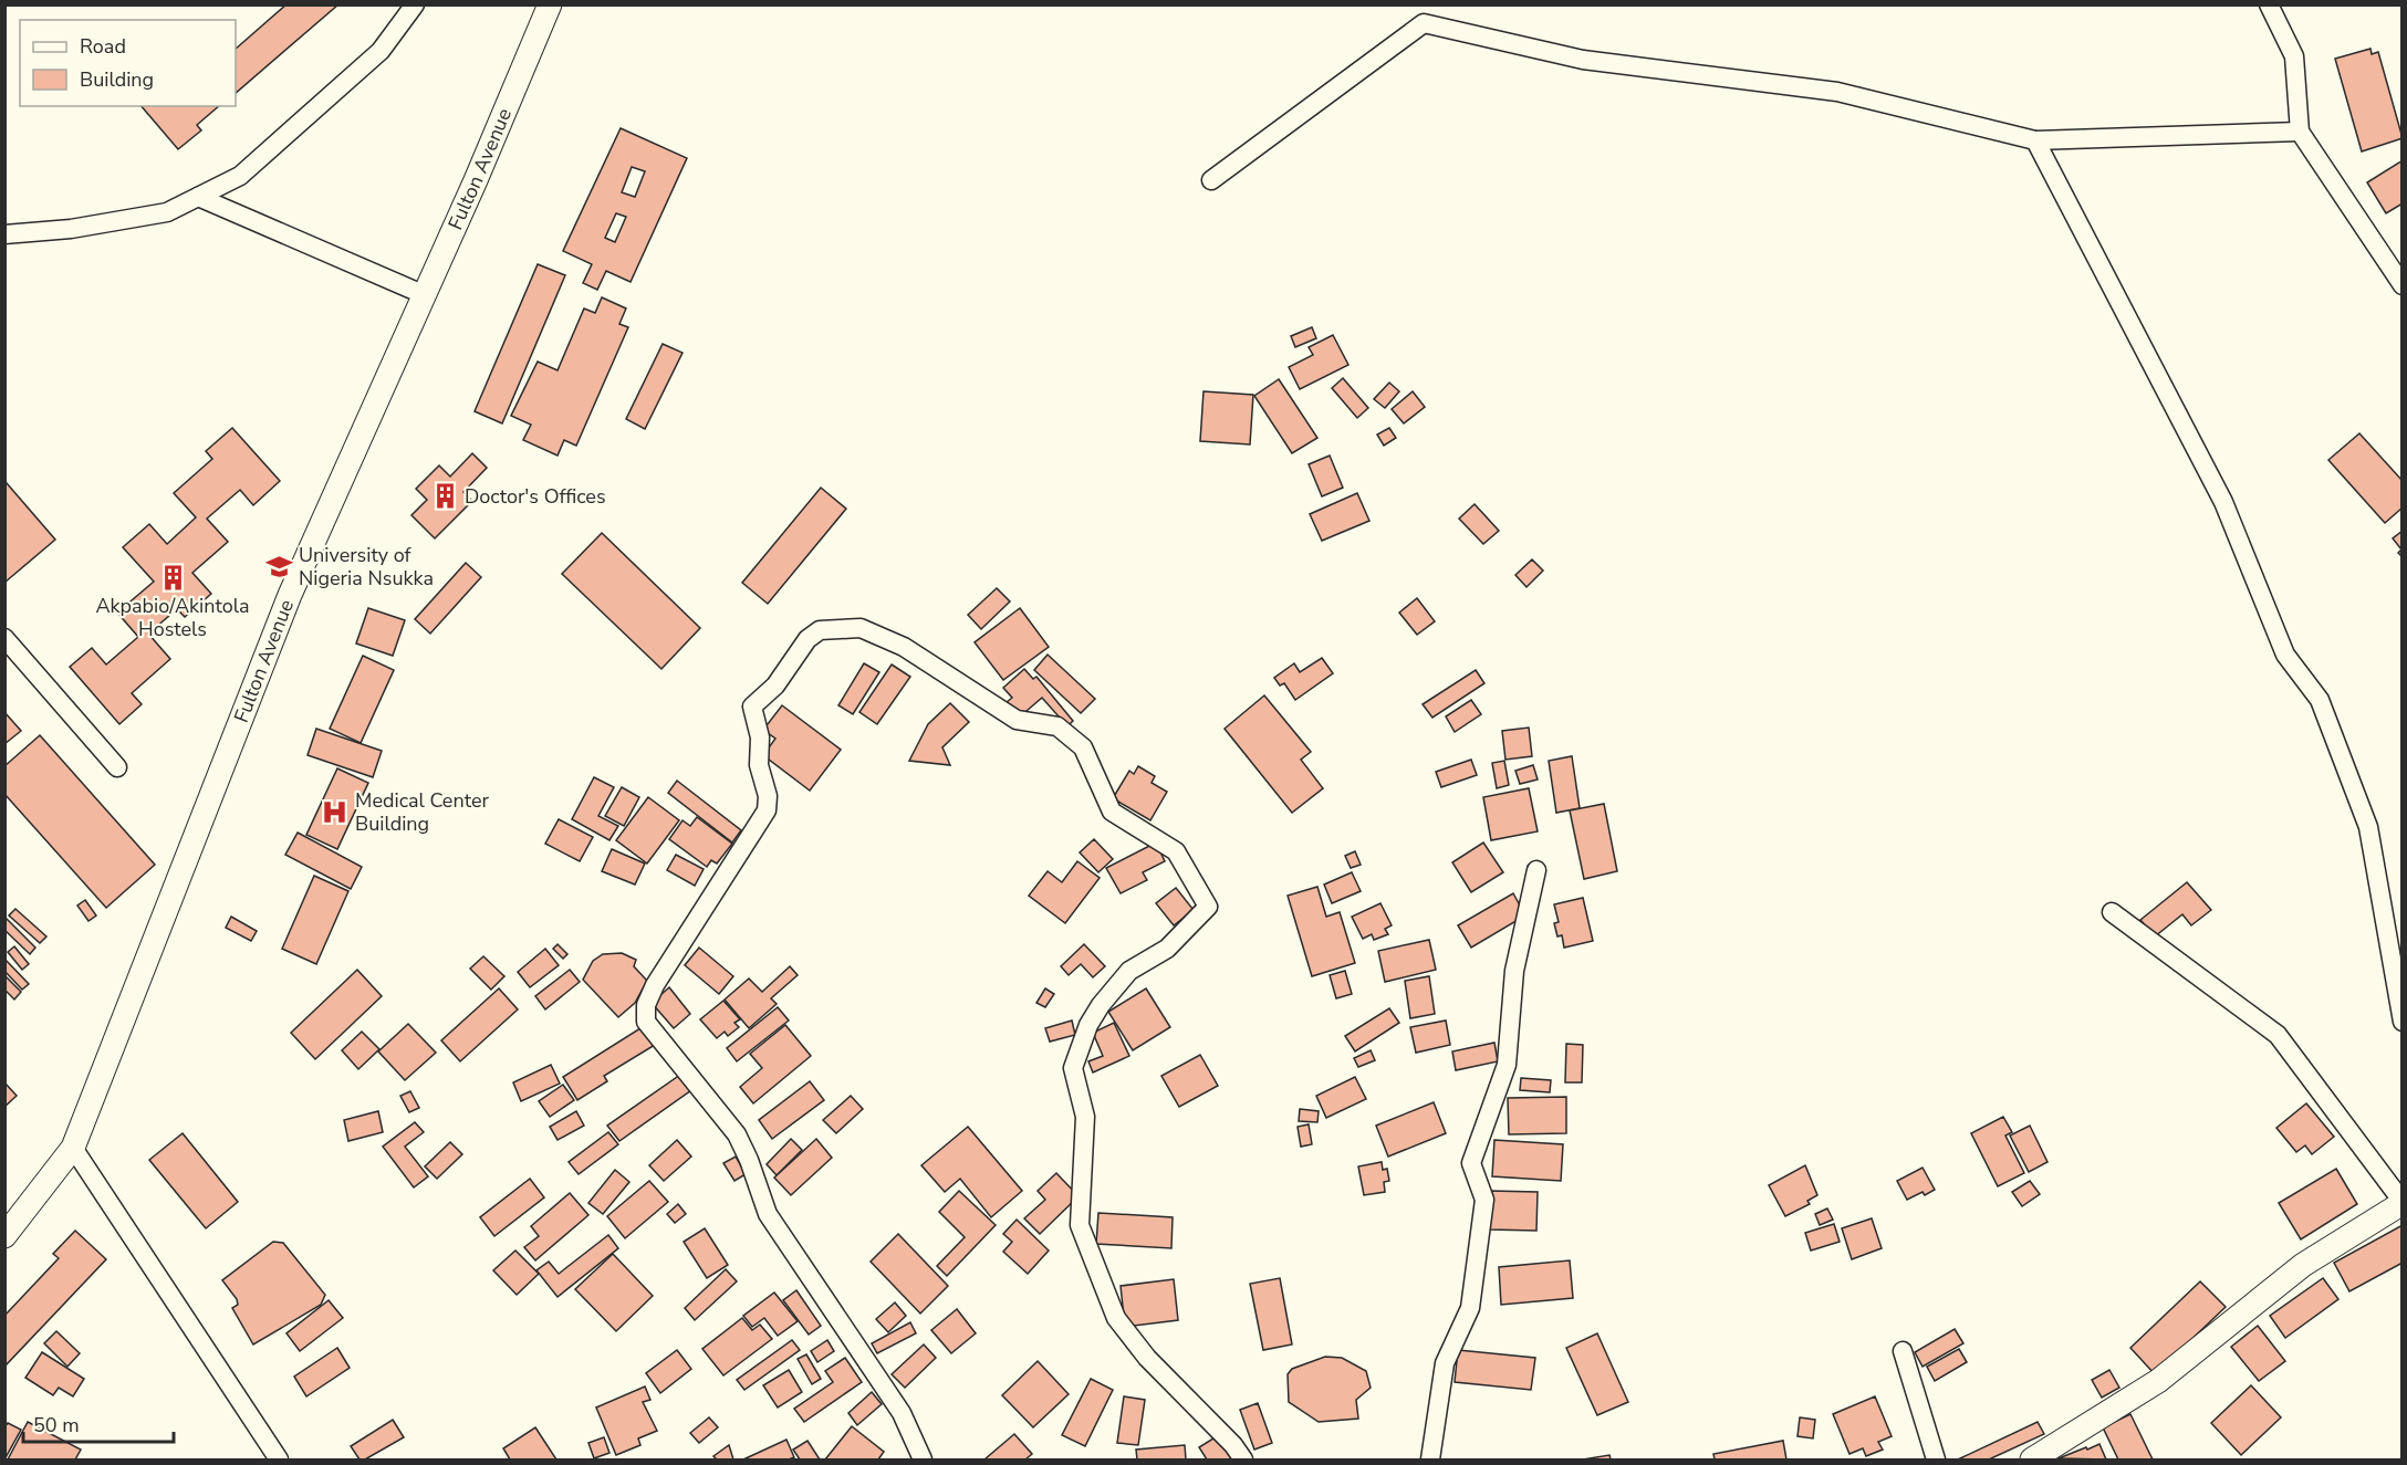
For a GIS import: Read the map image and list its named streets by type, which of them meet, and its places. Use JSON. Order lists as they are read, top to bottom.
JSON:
{
  "streets": {
    "street": ["Fulton Avenue"]
  },
  "places": {
    "building": ["Doctor's Offices", "Akpabio/Akintola Hostels"],
    "school or university": ["University of Nigeria Nsukka"],
    "hospital": ["Medical Center Building"]
  },
  "legend": ["Road", "Building"],
  "scale_bar": "50 m"
}
